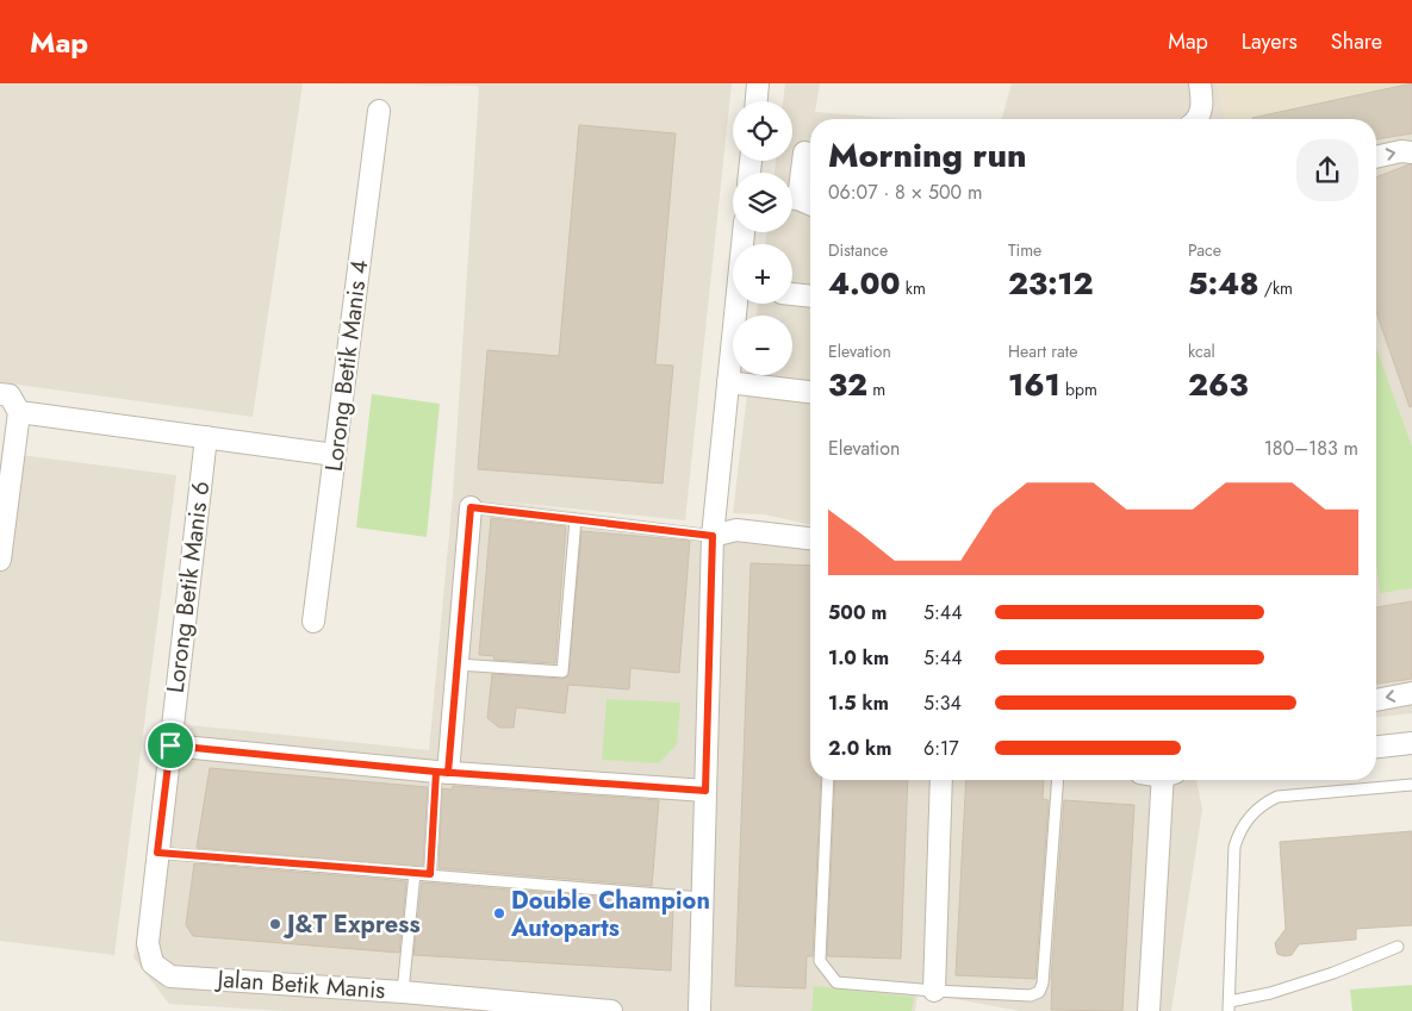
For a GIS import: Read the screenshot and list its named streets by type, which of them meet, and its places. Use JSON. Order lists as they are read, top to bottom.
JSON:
{
  "streets": {
    "street": ["Lorong Betik Manis 4", "Lorong Betik Manis 6", "Jalan Betik Manis"]
  },
  "crossings": [
    ["Lorong Betik Manis 6", "Jalan Betik Manis"]
  ],
  "places": ["Double Champion Autoparts", "J&T Express"],
  "page": {
    "header": "Map",
    "nav": ["Map", "Layers", "Share"],
    "map_buttons": ["+", "−"],
    "heading": ["Morning run", "06:07 · 8 × 500 m"],
    "stats": [
      ["Distance", "4.00 km"],
      ["Time", "23:12"],
      ["Pace", "5:48 /km"],
      ["Elevation", "32 m"],
      ["Heart rate", "161 bpm"],
      ["kcal", "263"]
    ],
    "chart": ["Elevation", "180–183 m"],
    "list": [
      {
        "name": "500 m",
        "note": "5:44"
      },
      {
        "name": "1.0 km",
        "note": "5:44"
      },
      {
        "name": "1.5 km",
        "note": "5:34"
      },
      {
        "name": "2.0 km",
        "note": "6:17"
      }
    ]
  }
}
